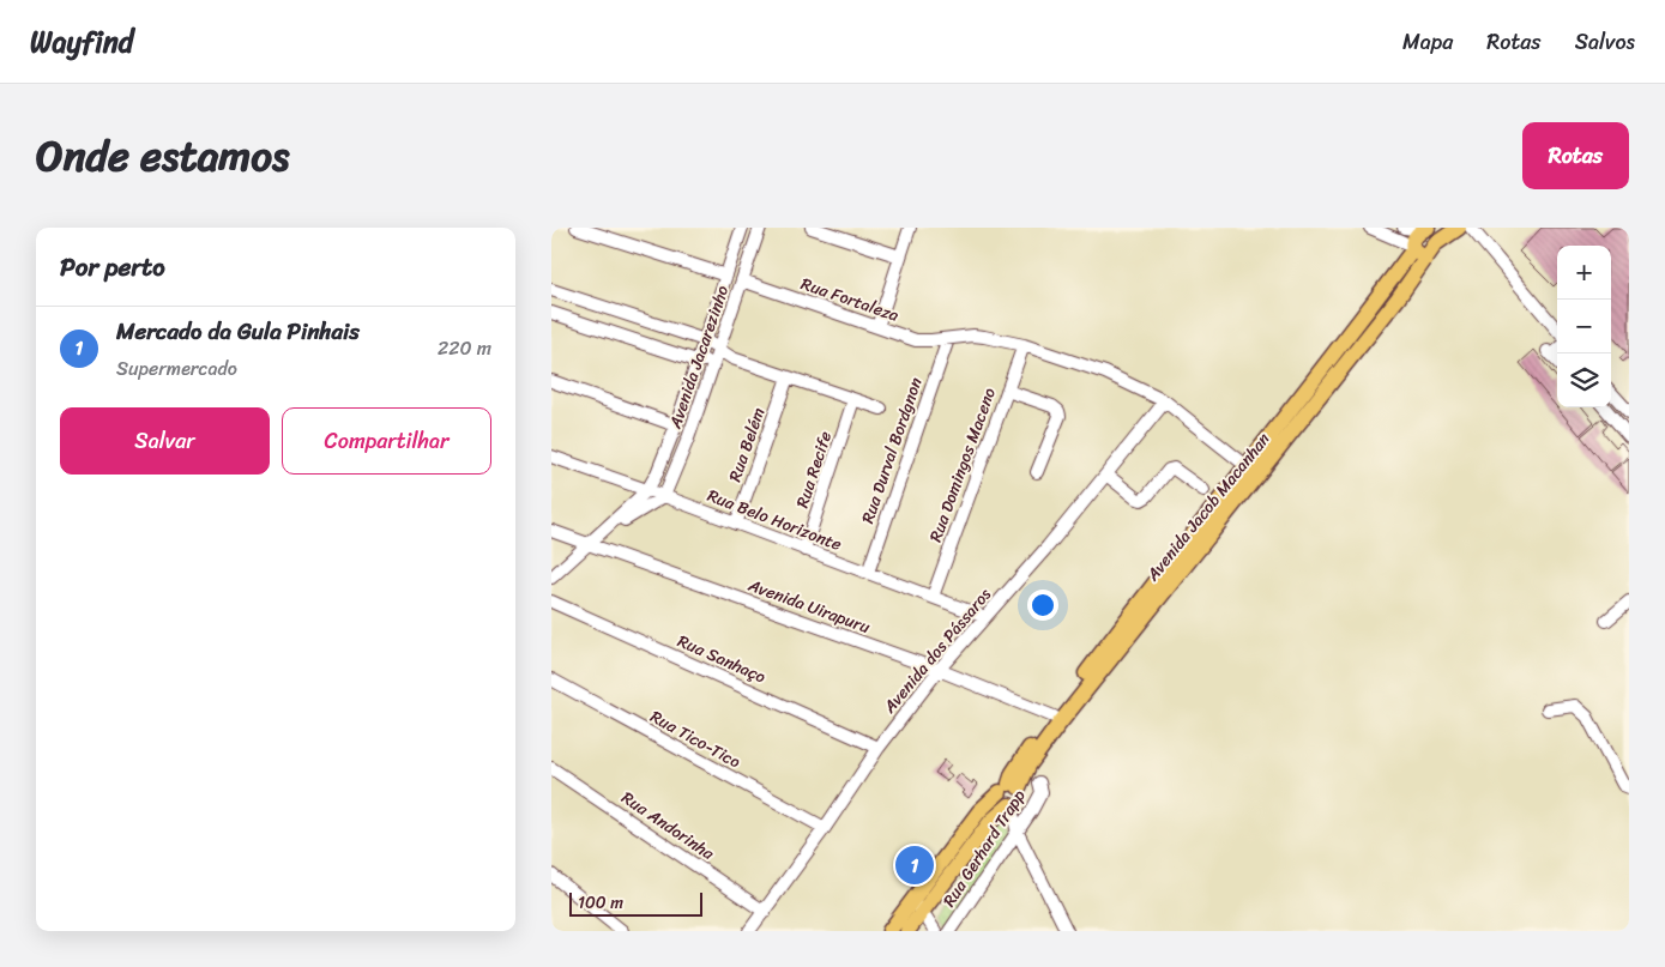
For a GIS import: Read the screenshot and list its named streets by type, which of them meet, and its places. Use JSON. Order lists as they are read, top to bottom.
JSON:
{
  "streets": {
    "main road": ["Avenida Jacob Macanhan"],
    "street": [
      "Rua Fortaleza",
      "Avenida Jacarezinho",
      "Rua Belém",
      "Rua Durval Bordgnon",
      "Rua Domingos Maceno",
      "Rua Recife",
      "Rua Belo Horizonte",
      "Avenida Uirapuru",
      "Avenida dos Pássaros",
      "Rua Sanhaço",
      "Rua Tico-Tico",
      "Rua Andorinha",
      "Rua Gerhard Trapp"
    ]
  },
  "crossings": [
    ["Rua Fortaleza", "Avenida Jacarezinho"],
    ["Rua Fortaleza", "Rua Durval Bordgnon"],
    ["Rua Fortaleza", "Rua Domingos Maceno"],
    ["Rua Fortaleza", "Avenida Jacob Macanhan"],
    ["Rua Fortaleza", "Avenida dos Pássaros"],
    ["Avenida Jacarezinho", "Rua Belo Horizonte"],
    ["Rua Belém", "Rua Belo Horizonte"],
    ["Rua Durval Bordgnon", "Rua Belo Horizonte"],
    ["Rua Domingos Maceno", "Rua Belo Horizonte"],
    ["Rua Recife", "Rua Belo Horizonte"],
    ["Avenida Jacob Macanhan", "Avenida Uirapuru"],
    ["Rua Belo Horizonte", "Avenida dos Pássaros"],
    ["Avenida Uirapuru", "Avenida dos Pássaros"],
    ["Avenida dos Pássaros", "Rua Sanhaço"],
    ["Avenida dos Pássaros", "Rua Tico-Tico"],
    ["Avenida dos Pássaros", "Rua Andorinha"]
  ],
  "scale_bar": "100 m",
  "page": {
    "header": "Wayfind",
    "nav": ["Mapa", "Rotas", "Salvos"],
    "title": "Onde estamos",
    "buttons": [
      "Rotas",
      ["Salvar", "Compartilhar"]
    ],
    "heading": "Por perto",
    "map_buttons": ["+", "−"],
    "list": [
      {
        "mark": "1",
        "name": "Mercado da Gula Pinhais",
        "note": "Supermercado",
        "value": "220 m"
      }
    ],
    "pins": "1",
    "scale": "100 m"
  }
}
